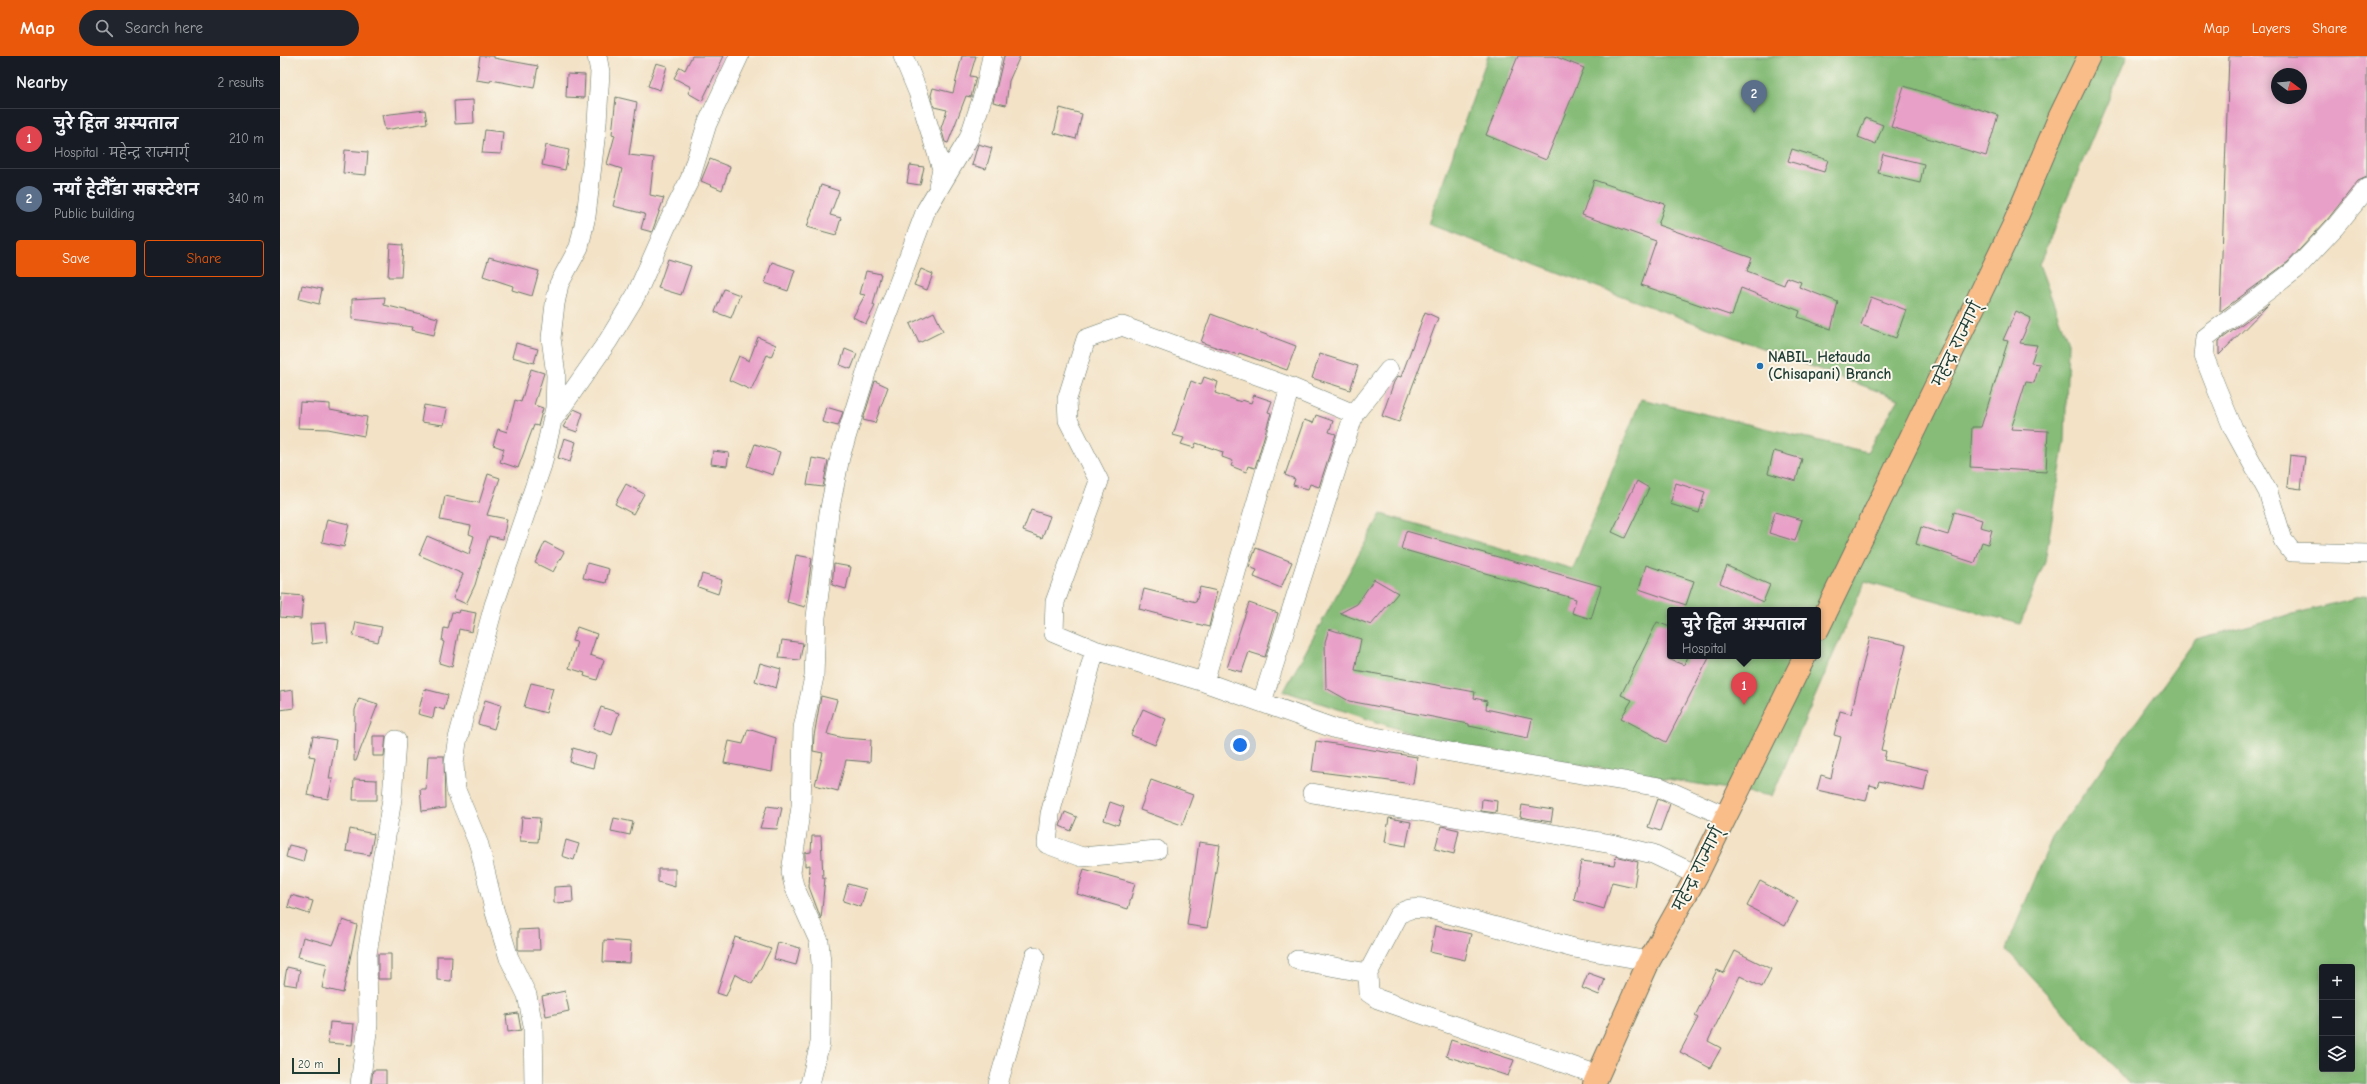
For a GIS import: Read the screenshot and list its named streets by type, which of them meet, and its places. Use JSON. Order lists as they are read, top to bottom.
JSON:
{
  "streets": {
    "highway": ["महेन्द्र राज्मार्ग्"]
  },
  "places": ["NABIL, Hetauda (Chisapani) Branch"],
  "scale_bar": "20 m",
  "north": "right",
  "page": {
    "header": "Map",
    "search": "Search here",
    "nav": ["Map", "Layers", "Share"],
    "heading": ["Nearby", "2 results"],
    "pins": ["2", "1"],
    "list": [
      {
        "mark": "1",
        "name": "चुरे हिल अस्पताल",
        "note": "Hospital · महेन्द्र राज्मार्ग्",
        "value": "210 m"
      },
      {
        "mark": "2",
        "name": "नयाँ हेटौँडा सबस्टेशन",
        "note": "Public building",
        "value": "340 m"
      }
    ],
    "buttons": ["Save", "Share"],
    "popup": ["चुरे हिल अस्पताल", "Hospital"],
    "map_buttons": ["+", "−"],
    "scale": "20 m"
  }
}
